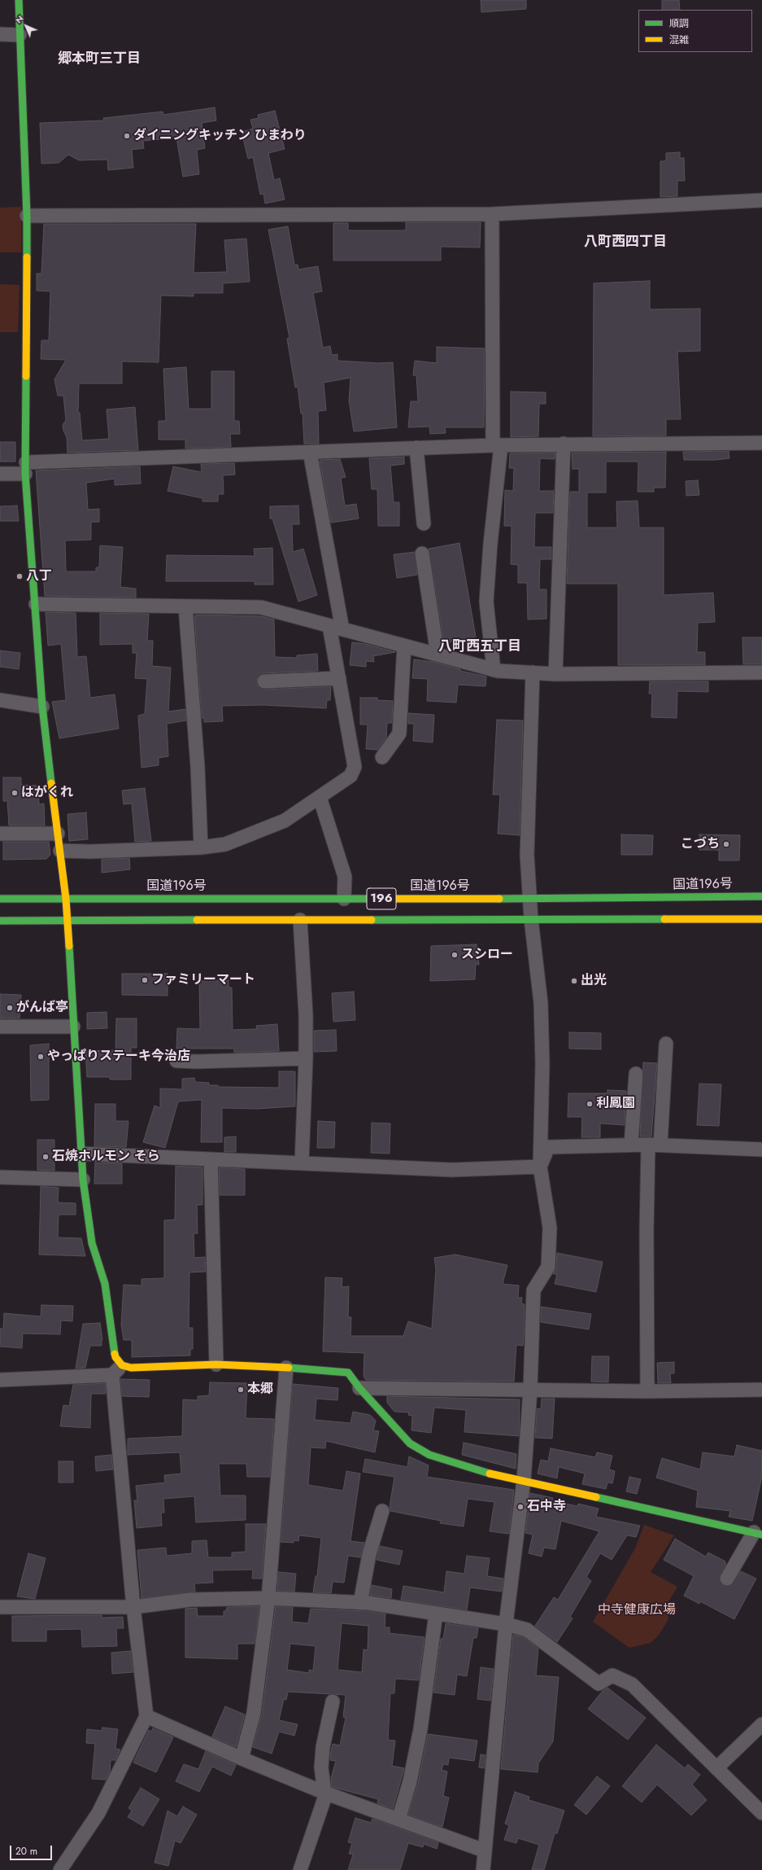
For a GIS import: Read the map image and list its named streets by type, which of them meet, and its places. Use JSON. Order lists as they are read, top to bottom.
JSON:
{
  "streets": {
    "main road": ["国道196号", "196"]
  },
  "districts": ["郷本町三丁目", "八町西四丁目", "八町西五丁目"],
  "parks": ["中寺健康広場"],
  "places": [
    "ダイニングキッチン ひまわり",
    "八丁",
    "はがくれ",
    "こづち",
    "スシロー",
    "ファミリーマート",
    "出光",
    "がんば亭",
    "やっぱりステーキ今治店",
    "利鳳園",
    "石焼ホルモン そら",
    "本郷",
    "石中寺"
  ],
  "legend": ["順調", "混雑"],
  "scale_bar": "20 m",
  "north": "top left"
}
